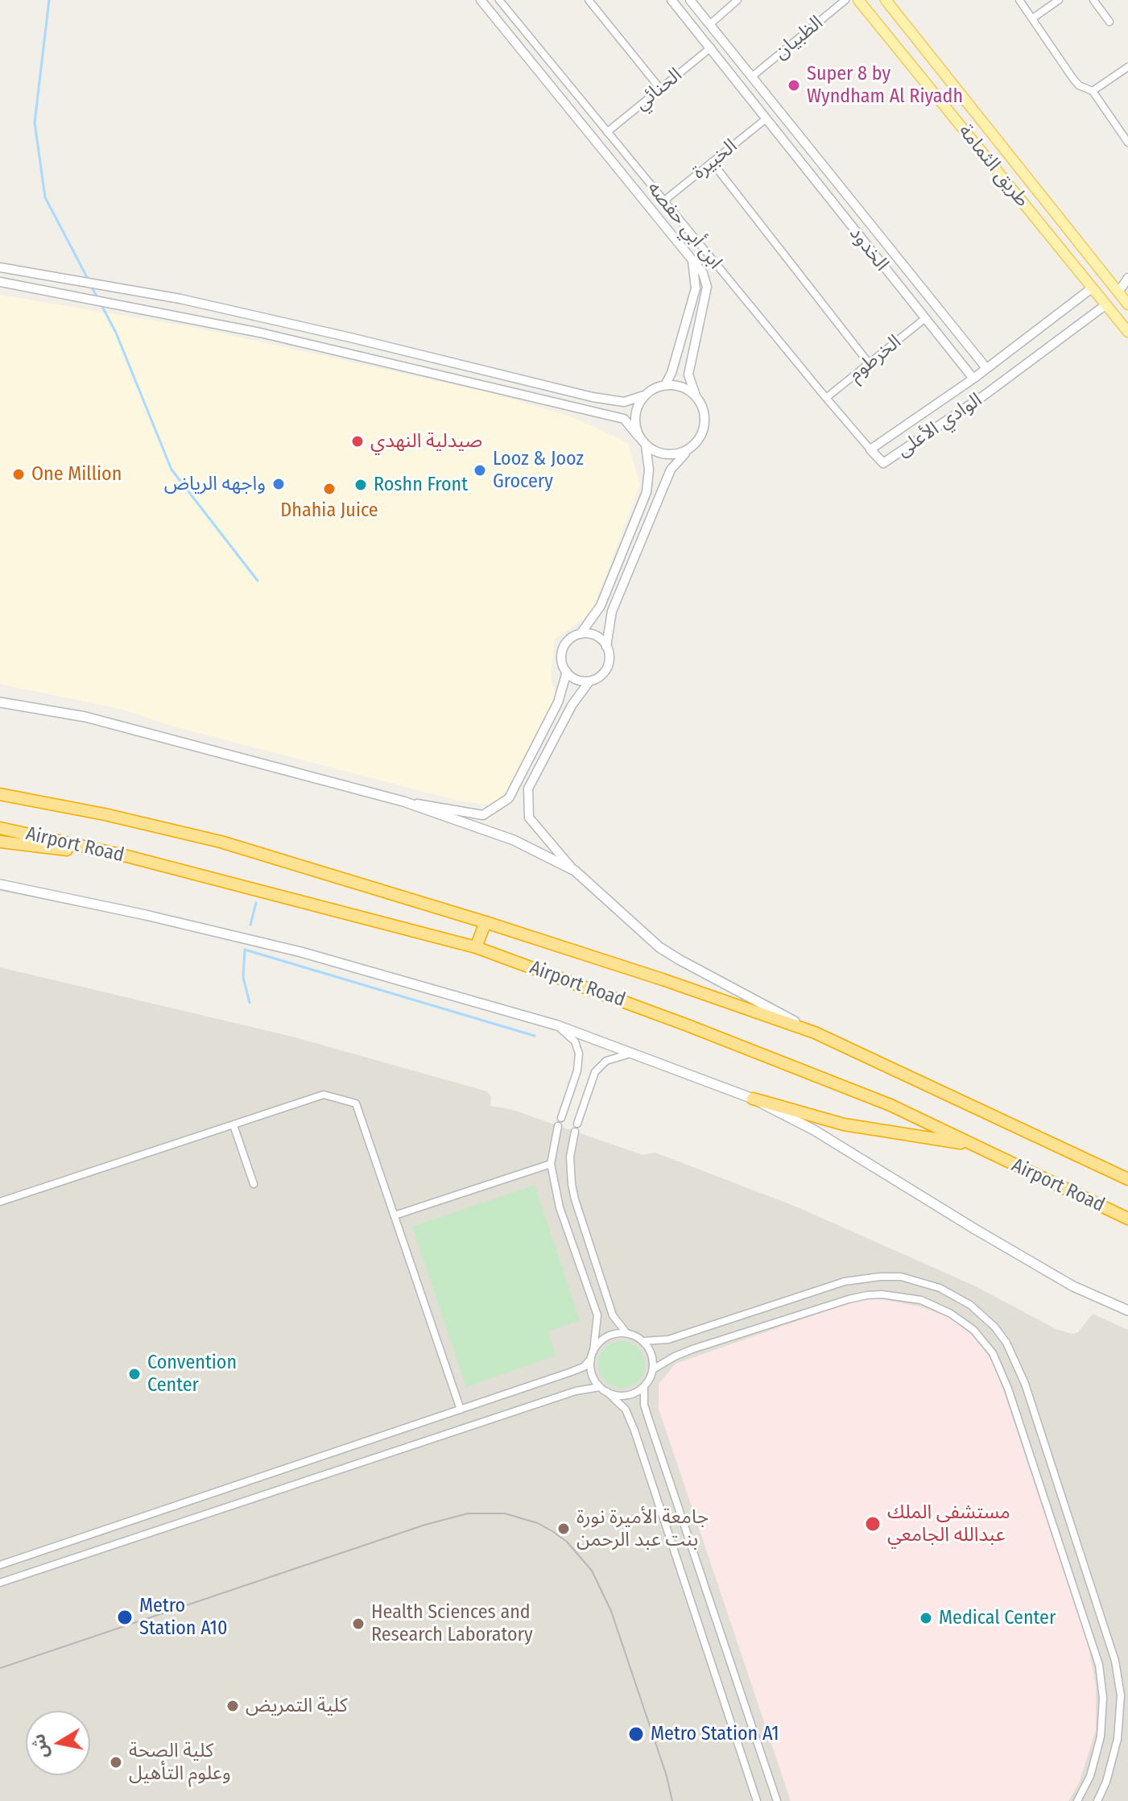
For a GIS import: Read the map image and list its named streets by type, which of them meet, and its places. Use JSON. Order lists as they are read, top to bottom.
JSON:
{
  "streets": {
    "highway": ["Airport Road"],
    "main road": ["طريق الثمامة"],
    "street": [
      "الظبيان",
      "الحنائي",
      "الخبيرة",
      "ابن أبي حفصه",
      "الخدود",
      "الخرطوم",
      "الوادي الأعلى"
    ]
  },
  "crossings": [
    ["الظبيان", "الخدود"],
    ["الحنائي", "ابن أبي حفصه"],
    ["الحنائي", "الخدود"],
    ["الخبيرة", "ابن أبي حفصه"],
    ["الخبيرة", "الخدود"],
    ["طريق الثمامة", "الوادي الأعلى"],
    ["ابن أبي حفصه", "الخرطوم"],
    ["ابن أبي حفصه", "الوادي الأعلى"],
    ["الخدود", "الخرطوم"],
    ["الخدود", "الوادي الأعلى"]
  ],
  "places": [
    "Super 8 by Wyndham Al Riyadh",
    "صيدلية النهدي",
    "Looz & Jooz Grocery",
    "One Million",
    "واجهه الرياض",
    "Roshn Front",
    "Dhahia Juice",
    "Convention Center",
    "مستشفى الملك عبدالله الجامعي",
    "جامعة الأميرة نورة بنت عبد الرحمن",
    "Metro Station A10",
    "Medical Center",
    "Health Sciences and Research Laboratory",
    "كلية التمريض",
    "Metro Station A1",
    "كلية الصحة وعلوم التأهيل"
  ],
  "north": "left"
}
